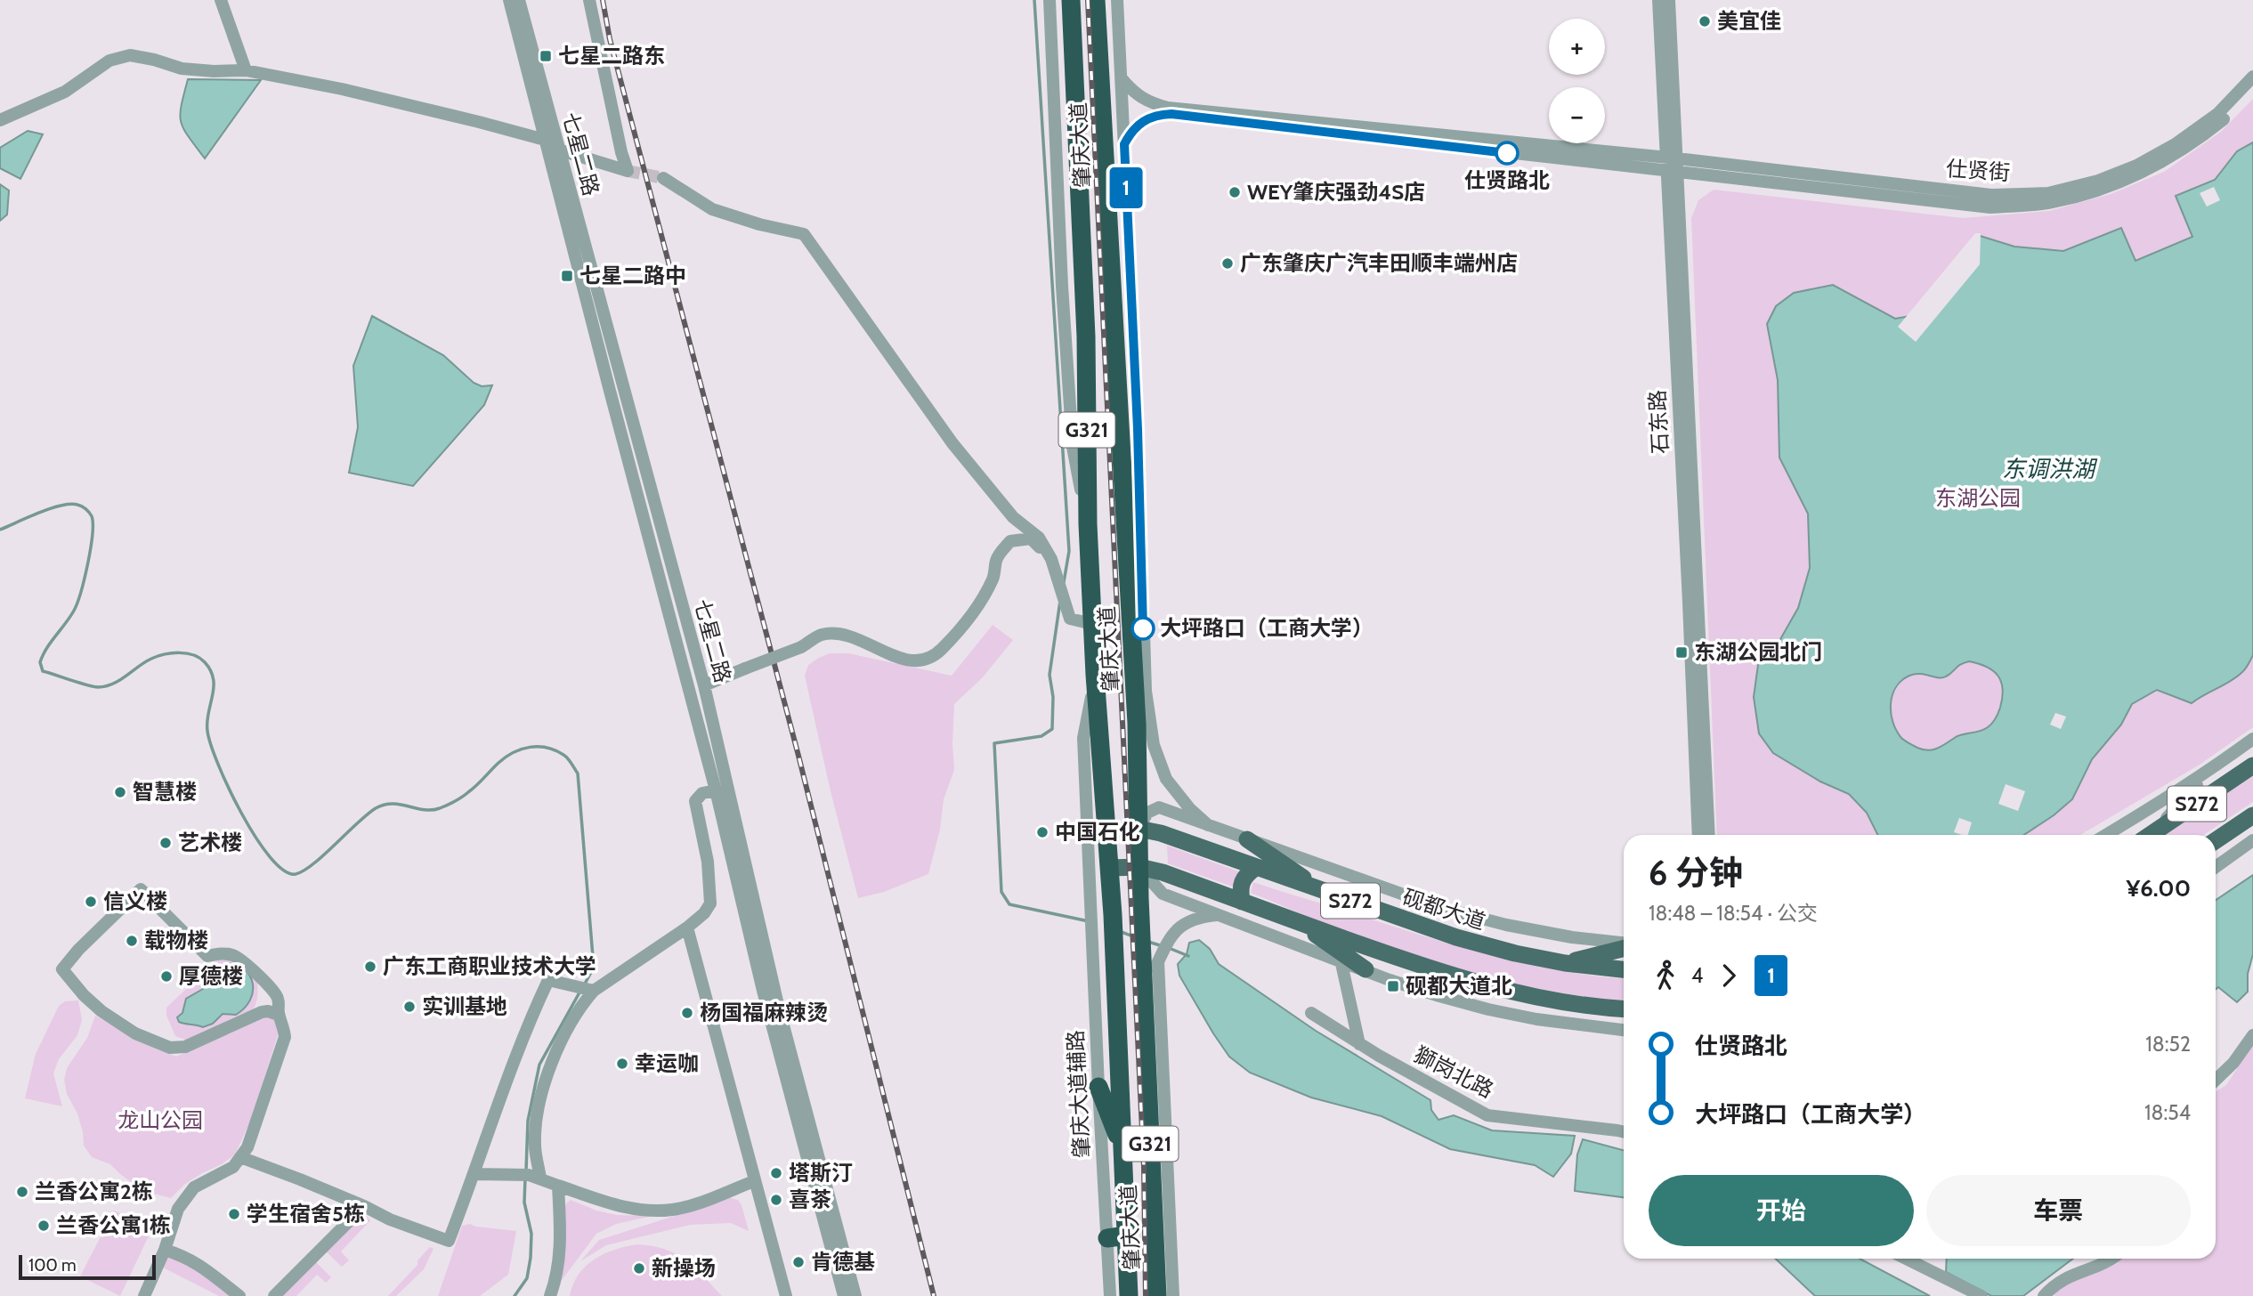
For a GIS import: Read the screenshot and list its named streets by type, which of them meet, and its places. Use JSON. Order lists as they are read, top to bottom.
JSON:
{
  "streets": {
    "highway": ["肇庆大道", "G321"],
    "main road": ["S272", "砚都大道"],
    "street": [
      "七星二路",
      "仕贤街",
      "石东路",
      "獅岗北路",
      "肇庆大道辅路"
    ]
  },
  "crossings": [
    ["肇庆大道", "S272"],
    ["肇庆大道", "砚都大道"],
    ["肇庆大道", "肇庆大道辅路"],
    ["仕贤街", "石东路"]
  ],
  "water": ["东调洪湖"],
  "parks": ["东湖公园", "龙山公园"],
  "places": {
    "other": [
      "美宜佳",
      "仕贤路北",
      "WEY肇庆强劲4S店",
      "广东肇庆广汽丰田顺丰端州店",
      "大坪路口（工商大学）",
      "智慧楼",
      "中国石化",
      "艺术楼",
      "信义楼",
      "载物楼",
      "广东工商职业技术大学",
      "厚德楼",
      "实训基地",
      "杨国福麻辣烫",
      "幸运咖",
      "塔斯汀",
      "兰香公寓2栋",
      "喜茶",
      "学生宿舍5栋",
      "兰香公寓1栋",
      "肯德基",
      "新操场"
    ],
    "transit": [
      "七星二路东",
      "七星二路中",
      "东湖公园北门",
      "砚都大道北"
    ]
  },
  "lines": ["bus line 1"],
  "scale_bar": "100 m",
  "page": {
    "on_map": "1",
    "map_buttons": ["+", "−"],
    "heading": ["6 分钟", "18:48 – 18:54 · 公交", "¥6.00"],
    "legs": ["4", "1"],
    "list": [
      {
        "name": "仕贤路北",
        "value": "18:52"
      },
      {
        "name": "大坪路口（工商大学）",
        "value": "18:54"
      }
    ],
    "buttons": ["开始", "车票"],
    "scale": "100 m"
  }
}
